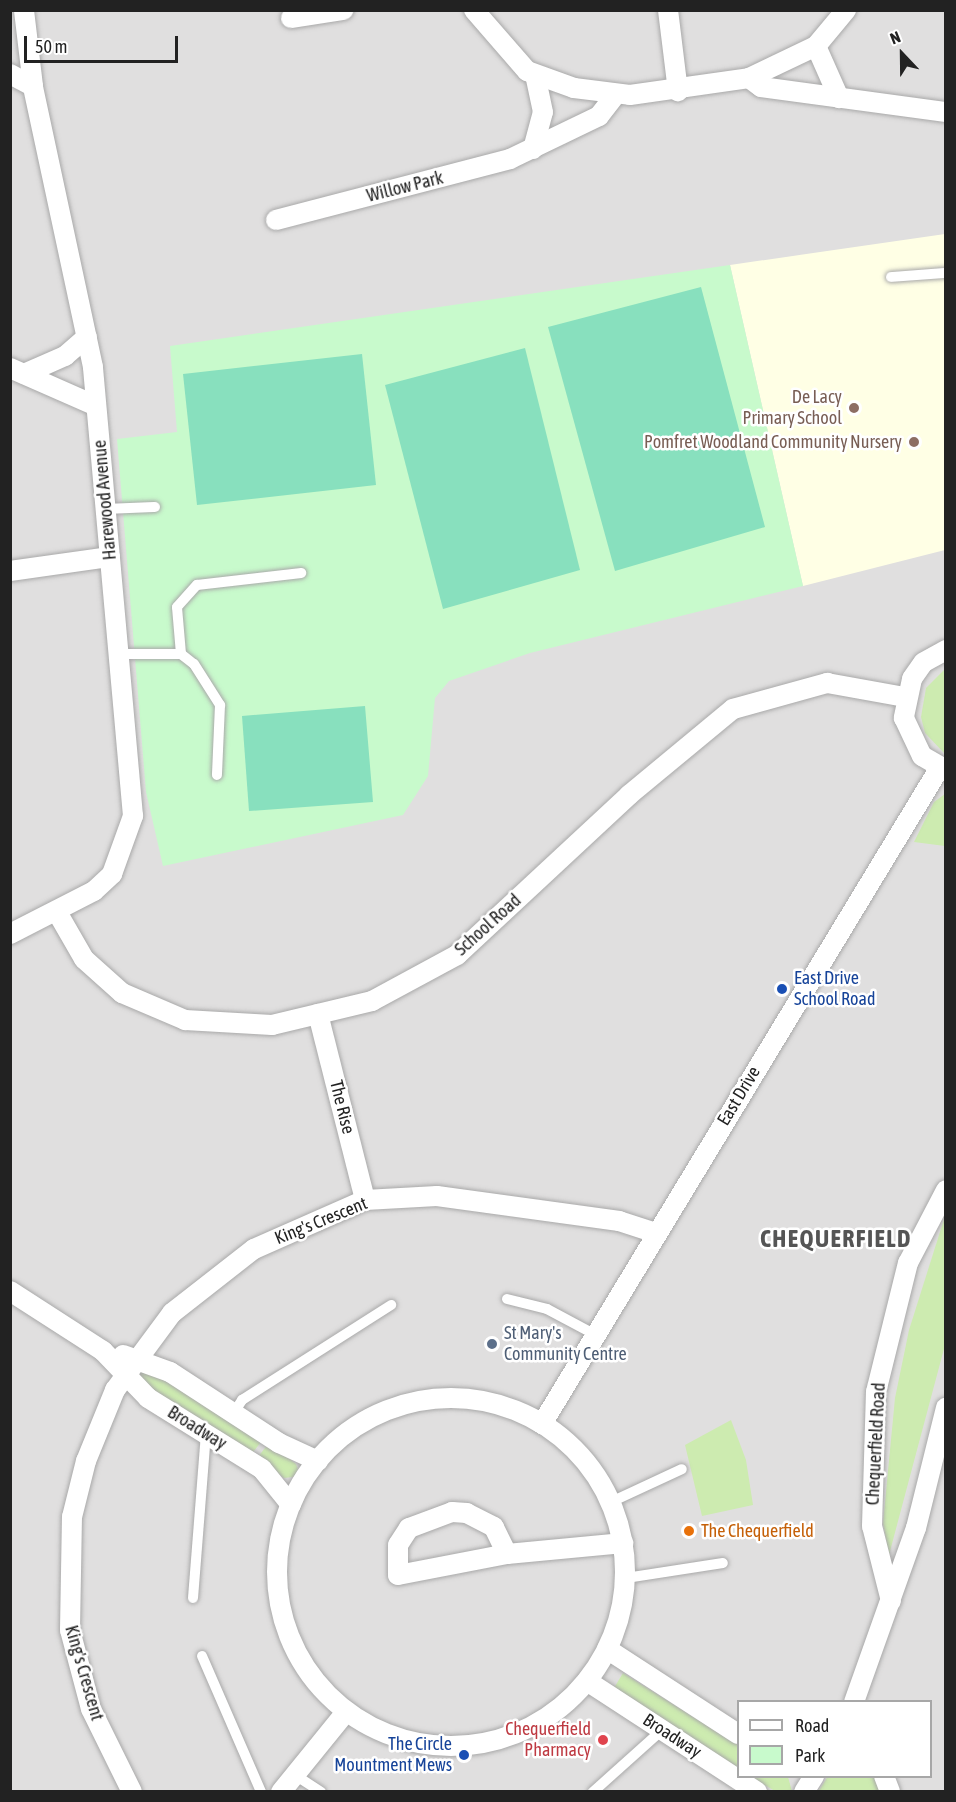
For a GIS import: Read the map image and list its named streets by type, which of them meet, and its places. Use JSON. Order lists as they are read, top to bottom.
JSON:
{
  "streets": {
    "street": [
      "Willow Park",
      "Harewood Avenue",
      "School Road",
      "East Drive",
      "The Rise",
      "King's Crescent",
      "Broadway",
      "Chequerfield Road"
    ]
  },
  "crossings": [
    ["Harewood Avenue", "School Road"],
    ["School Road", "The Rise"],
    ["East Drive", "King's Crescent"],
    ["The Rise", "King's Crescent"],
    ["King's Crescent", "Broadway"]
  ],
  "districts": ["CHEQUERFIELD"],
  "places": [
    "De Lacy Primary School",
    "Pomfret Woodland Community Nursery",
    "East Drive School Road",
    "St Mary's Community Centre",
    "The Chequerfield",
    "Chequerfield Pharmacy",
    "The Circle Mountment Mews"
  ],
  "legend": ["Road", "Park"],
  "scale_bar": "50 m",
  "north": "top"
}
